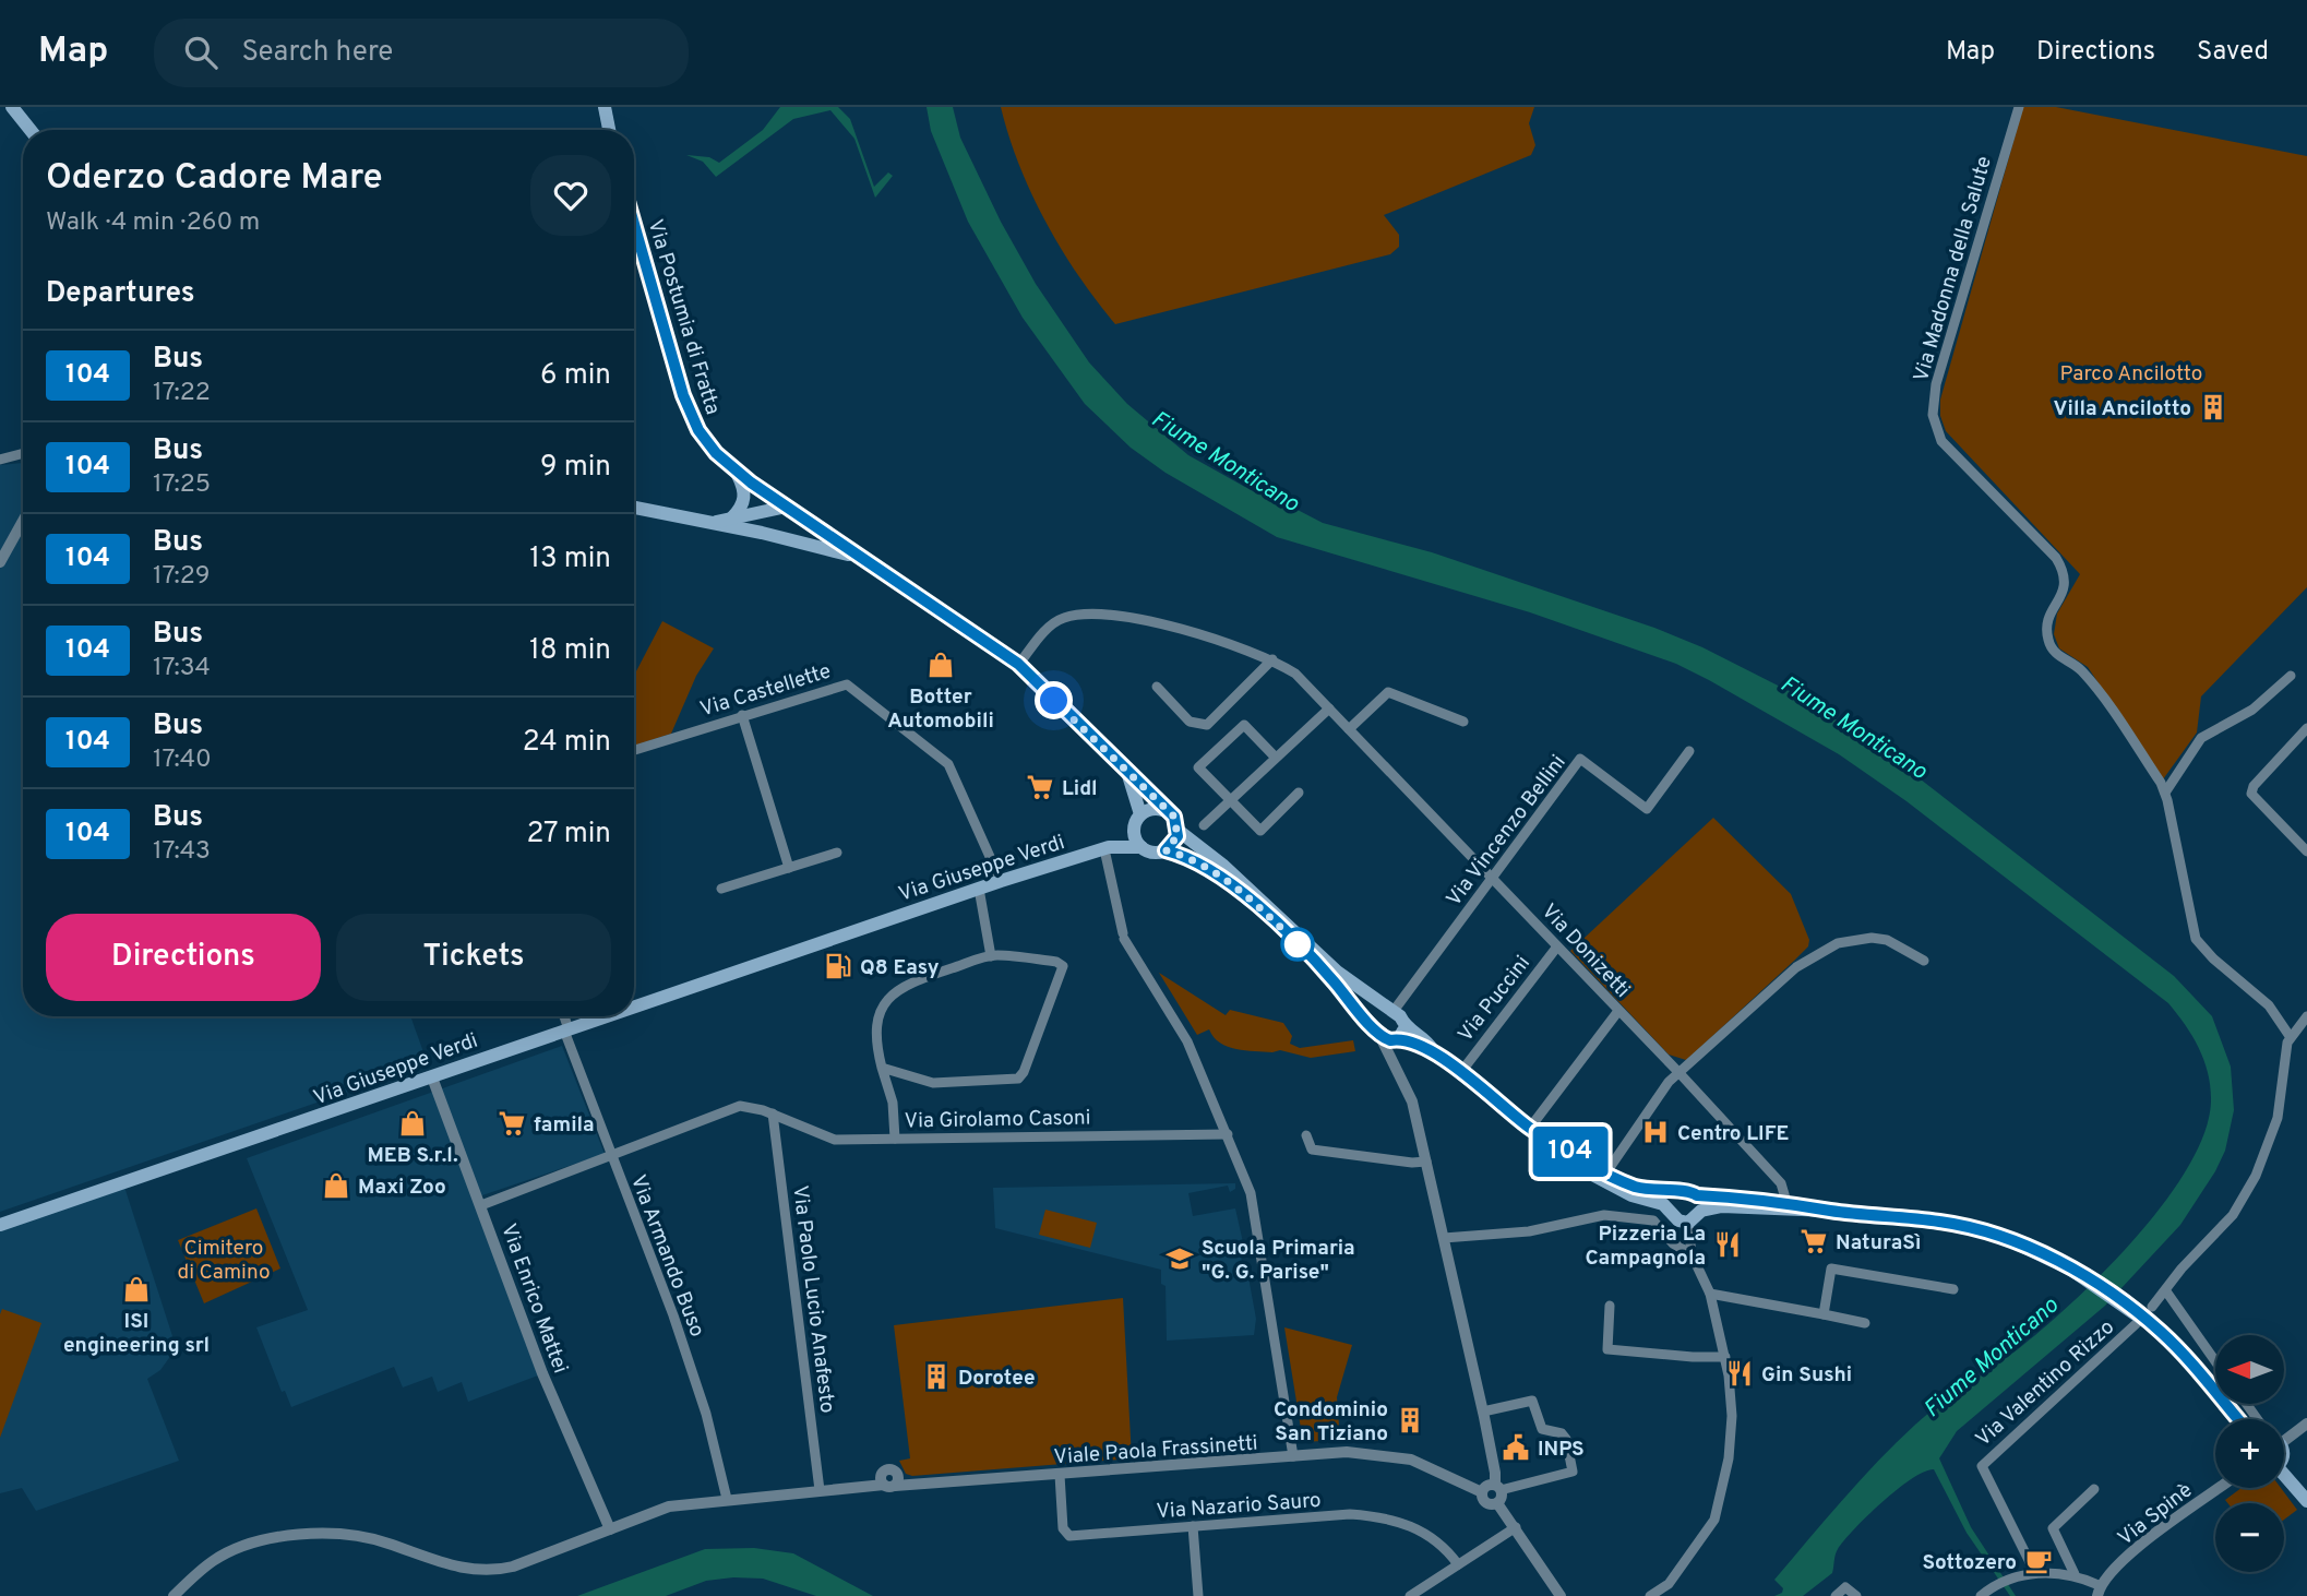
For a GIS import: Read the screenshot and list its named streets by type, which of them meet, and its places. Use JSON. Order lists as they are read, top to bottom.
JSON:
{
  "streets": {
    "main road": ["Via Postumia di Fratta", "Via Giuseppe Verdi"],
    "street": [
      "Via Madonna della Salute",
      "Via Castellette",
      "Via Vincenzo Bellini",
      "Via Donizetti",
      "Via Puccini",
      "Via Girolamo Casoni",
      "Via Armando Buso",
      "Via Enrico Mattei",
      "Via Paolo Lucio Anafesto",
      "Via Valentino Rizzo",
      "Viale Paola Frassinetti",
      "Via Nazario Sauro",
      "Via Spinè"
    ]
  },
  "crossings": [
    ["Via Postumia di Fratta", "Via Giuseppe Verdi"],
    ["Via Postumia di Fratta", "Via Donizetti"],
    ["Via Castellette", "Via Giuseppe Verdi"],
    ["Via Vincenzo Bellini", "Via Donizetti"],
    ["Via Giuseppe Verdi", "Via Armando Buso"],
    ["Via Giuseppe Verdi", "Via Enrico Mattei"],
    ["Via Donizetti", "Via Puccini"],
    ["Via Girolamo Casoni", "Via Armando Buso"],
    ["Via Girolamo Casoni", "Via Enrico Mattei"],
    ["Via Girolamo Casoni", "Via Paolo Lucio Anafesto"],
    ["Via Armando Buso", "Viale Paola Frassinetti"],
    ["Via Enrico Mattei", "Viale Paola Frassinetti"],
    ["Via Paolo Lucio Anafesto", "Viale Paola Frassinetti"],
    ["Viale Paola Frassinetti", "Via Nazario Sauro"]
  ],
  "water": ["Fiume Monticano"],
  "parks": ["Parco Ancilotto", "Cimitero di Camino"],
  "places": {
    "building": ["Villa Ancilotto", "Dorotee", "Condominio San Tiziano"],
    "shop": [
      "Botter Automobili",
      "MEB S.r.l.",
      "Maxi Zoo",
      "ISI engineering srl"
    ],
    "supermarket": ["Lidl", "famila", "NaturaSì"],
    "fuel station": ["Q8 Easy"],
    "hospital": ["Centro LIFE"],
    "restaurant": ["Pizzeria La Campagnola", "Gin Sushi"],
    "school or university": ["Scuola Primaria \"G. G. Parise\""],
    "public building": ["INPS"],
    "cafe": ["Sottozero"]
  },
  "lines": ["bus line 104"],
  "north": "left",
  "page": {
    "header": "Map",
    "search": "Search here",
    "nav": ["Map", "Directions", "Saved"],
    "on_map": "104",
    "heading": [
      ["Oderzo Cadore Mare", "Walk · 4 min · 260 m"],
      "Departures"
    ],
    "list": [
      {
        "mark": "104",
        "name": "Bus",
        "note": "17:22",
        "value": "6 min"
      },
      {
        "mark": "104",
        "name": "Bus",
        "note": "17:25",
        "value": "9 min"
      },
      {
        "mark": "104",
        "name": "Bus",
        "note": "17:29",
        "value": "13 min"
      },
      {
        "mark": "104",
        "name": "Bus",
        "note": "17:34",
        "value": "18 min"
      },
      {
        "mark": "104",
        "name": "Bus",
        "note": "17:40",
        "value": "24 min"
      },
      {
        "mark": "104",
        "name": "Bus",
        "note": "17:43",
        "value": "27 min"
      }
    ],
    "buttons": ["Directions", "Tickets"],
    "map_buttons": ["+", "−"]
  }
}
